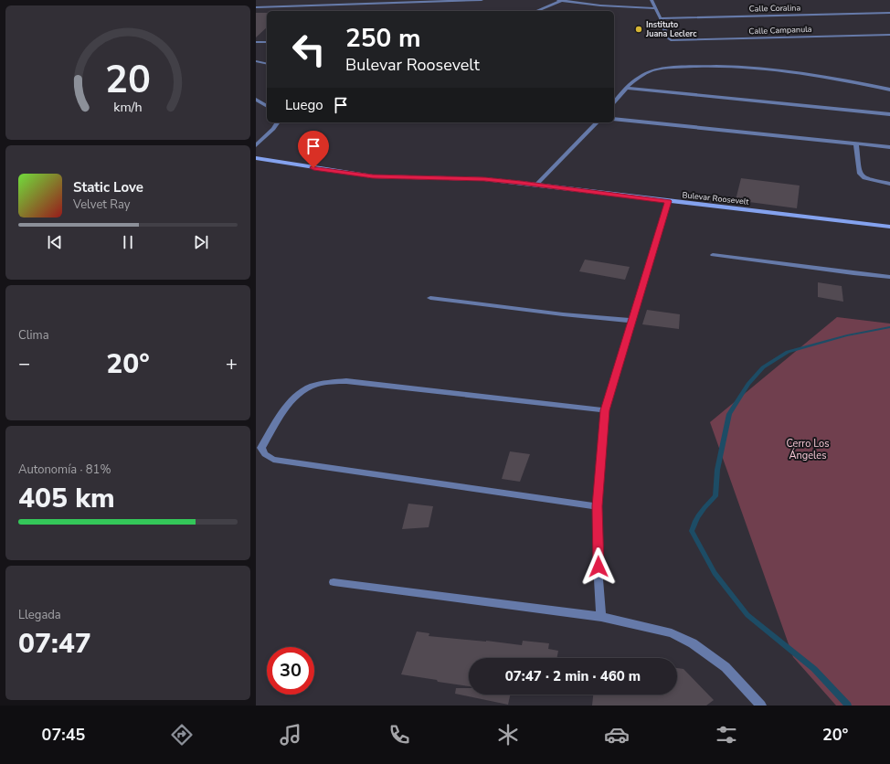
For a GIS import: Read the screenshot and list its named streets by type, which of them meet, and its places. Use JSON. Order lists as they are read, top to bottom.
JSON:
{
  "streets": {
    "main road": ["Bulevar Roosevelt"],
    "street": ["Calle Coralina", "Calle Campanula"]
  },
  "crossings": [
    ["Calle Coralina", "Calle Campanula"]
  ],
  "parks": ["Cerro Los Ángeles"],
  "places": ["Instituto Juana Leclerc"],
  "page": {
    "turn": ["250 m", "Bulevar Roosevelt"],
    "then": "Luego",
    "song": ["Static Love", "Velvet Ray"],
    "tile": [
      "Clima",
      ["Autonomía · 81%", "405 km"],
      ["Llegada", "07:47"]
    ],
    "heat": ["−", "20°", "+"],
    "limit": "30",
    "trip": "07:47 · 2 min · 460 m",
    "tabs": ["07:45", "20°"],
    "gauge": ["20", "km/h"]
  }
}
